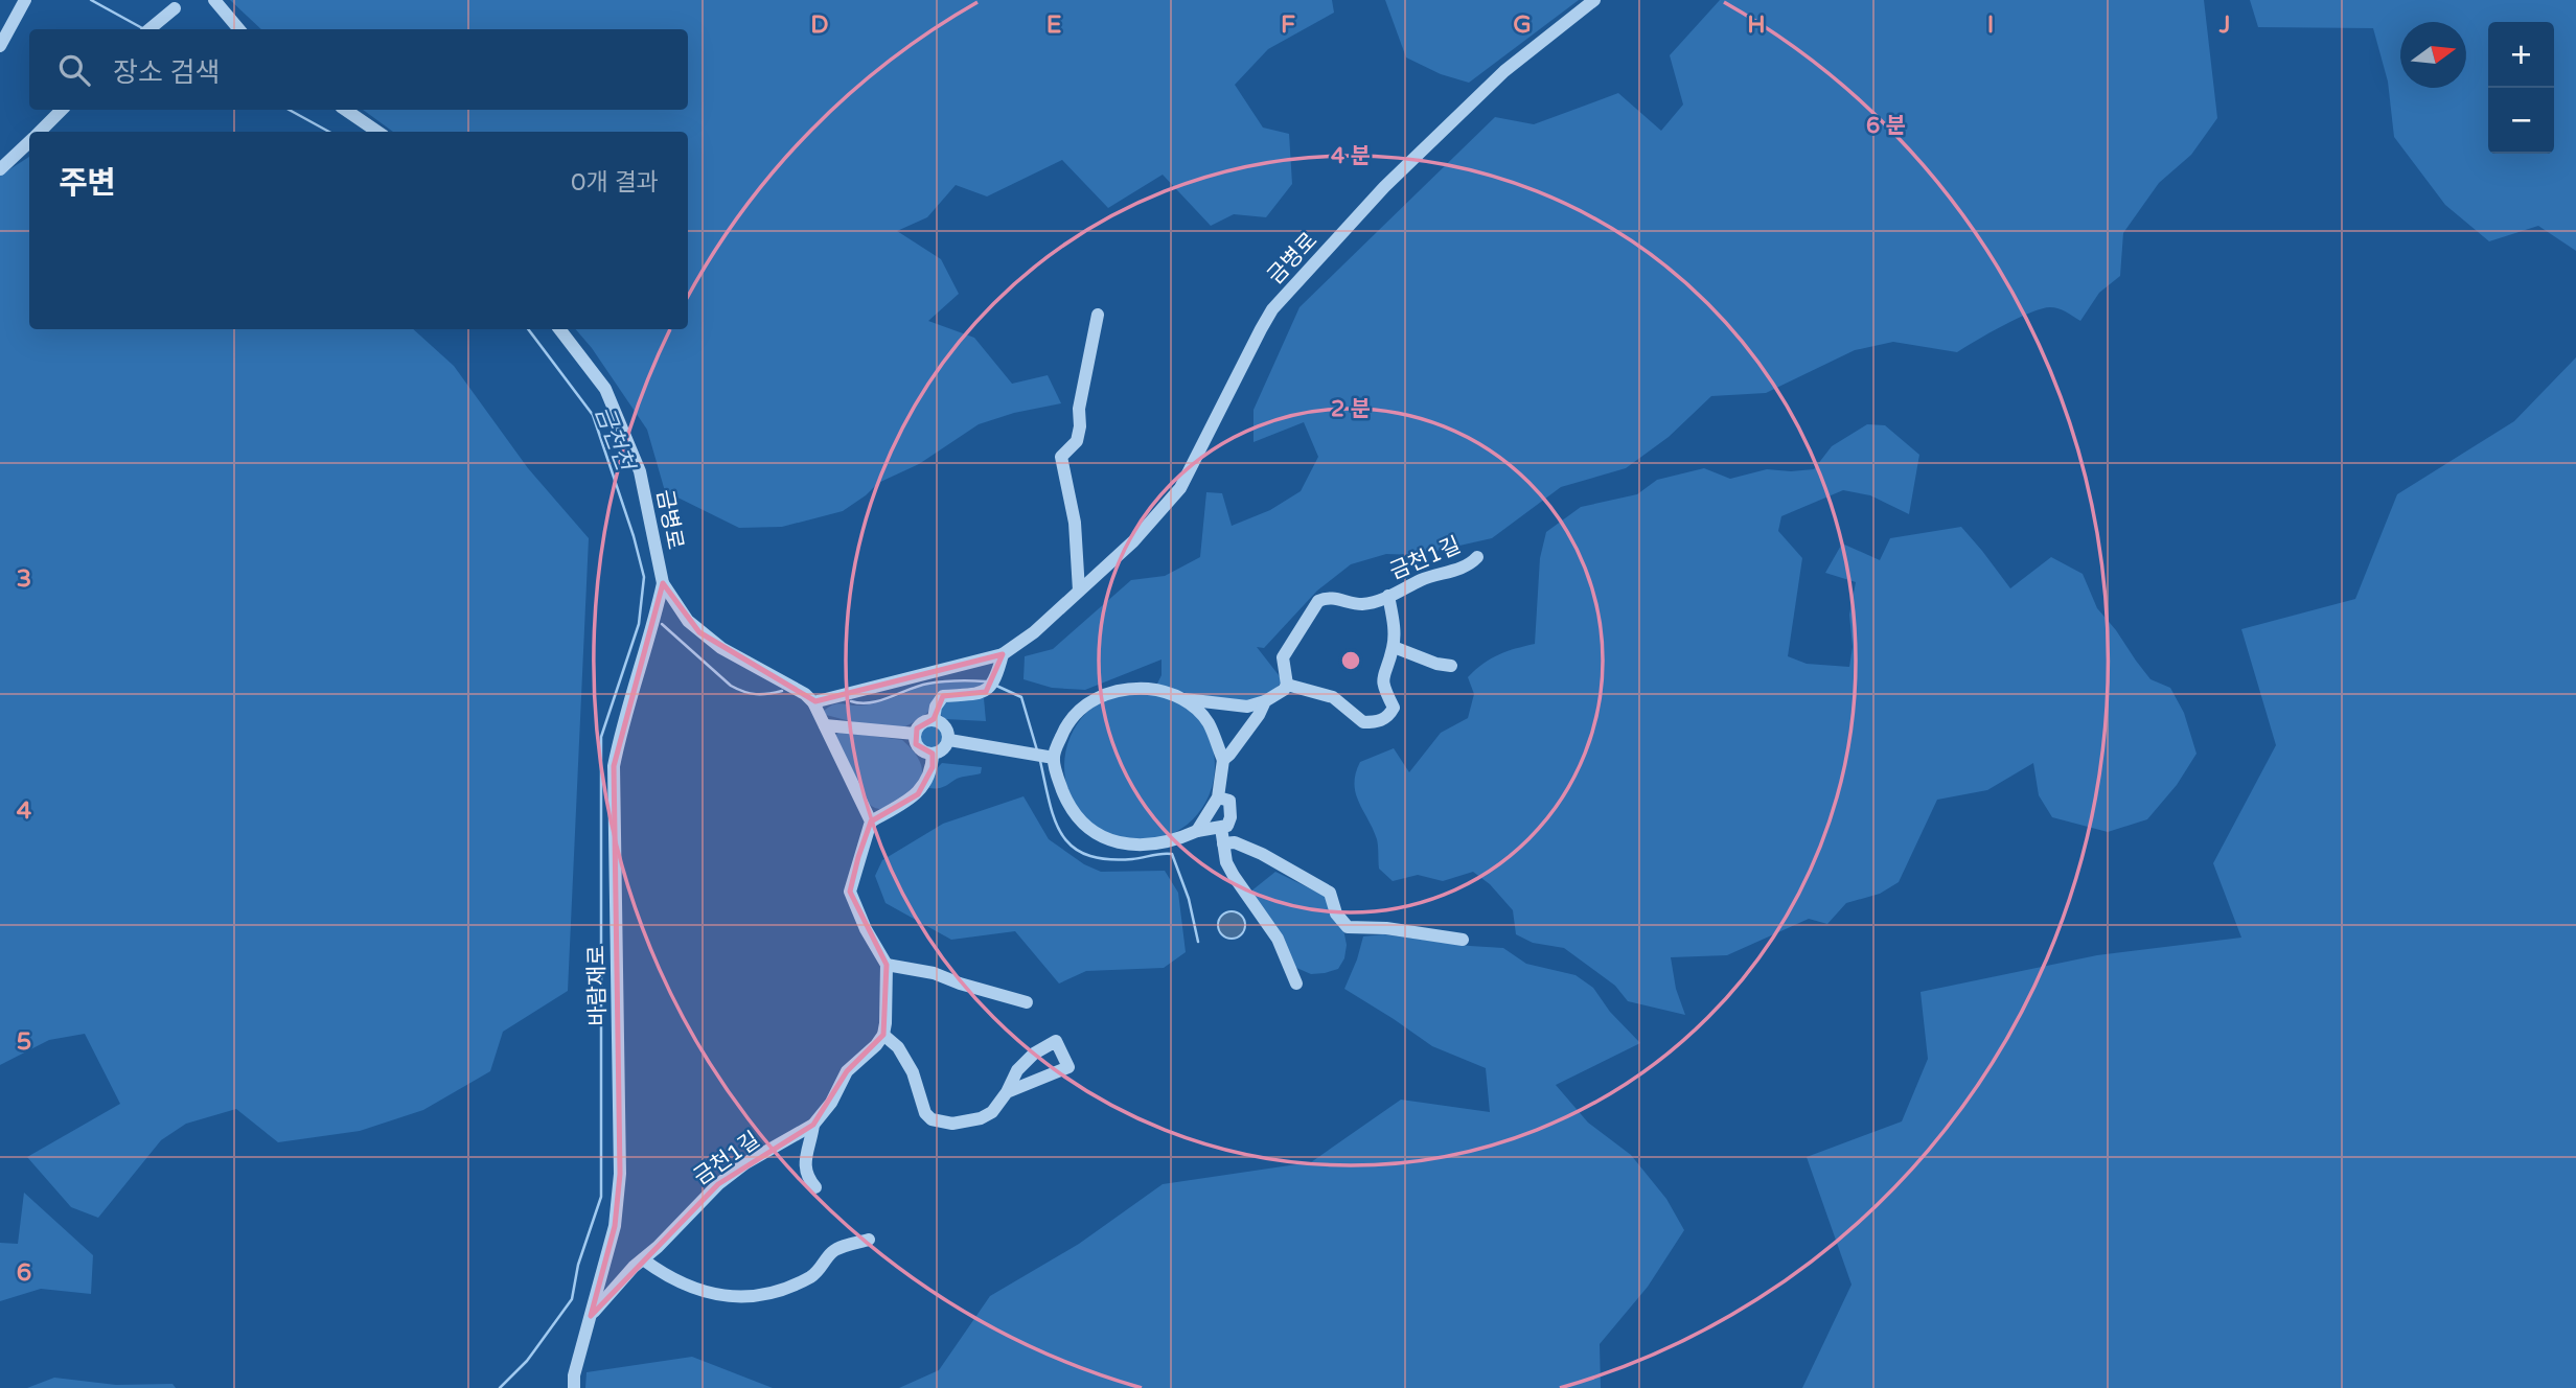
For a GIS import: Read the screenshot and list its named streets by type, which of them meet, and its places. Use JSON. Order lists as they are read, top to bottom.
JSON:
{
  "streets": {
    "street": ["금병로", "금천1길", "바람재로"]
  },
  "crossings": [
    ["금병로", "바람재로"],
    ["금천1길", "바람재로"]
  ],
  "water": ["금천천"],
  "north": "right",
  "page": {
    "map_buttons": ["+", "−"],
    "search": "장소 검색",
    "heading": ["주변", "0개 결과"]
  },
  "grid": {
    "columns": [
      "D",
      "E",
      "F",
      "G",
      "H",
      "I",
      "J"
    ],
    "rows": [
      "3",
      "4",
      "5",
      "6"
    ]
  },
  "rings": ["6 분", "4 분", "2 분"]
}
